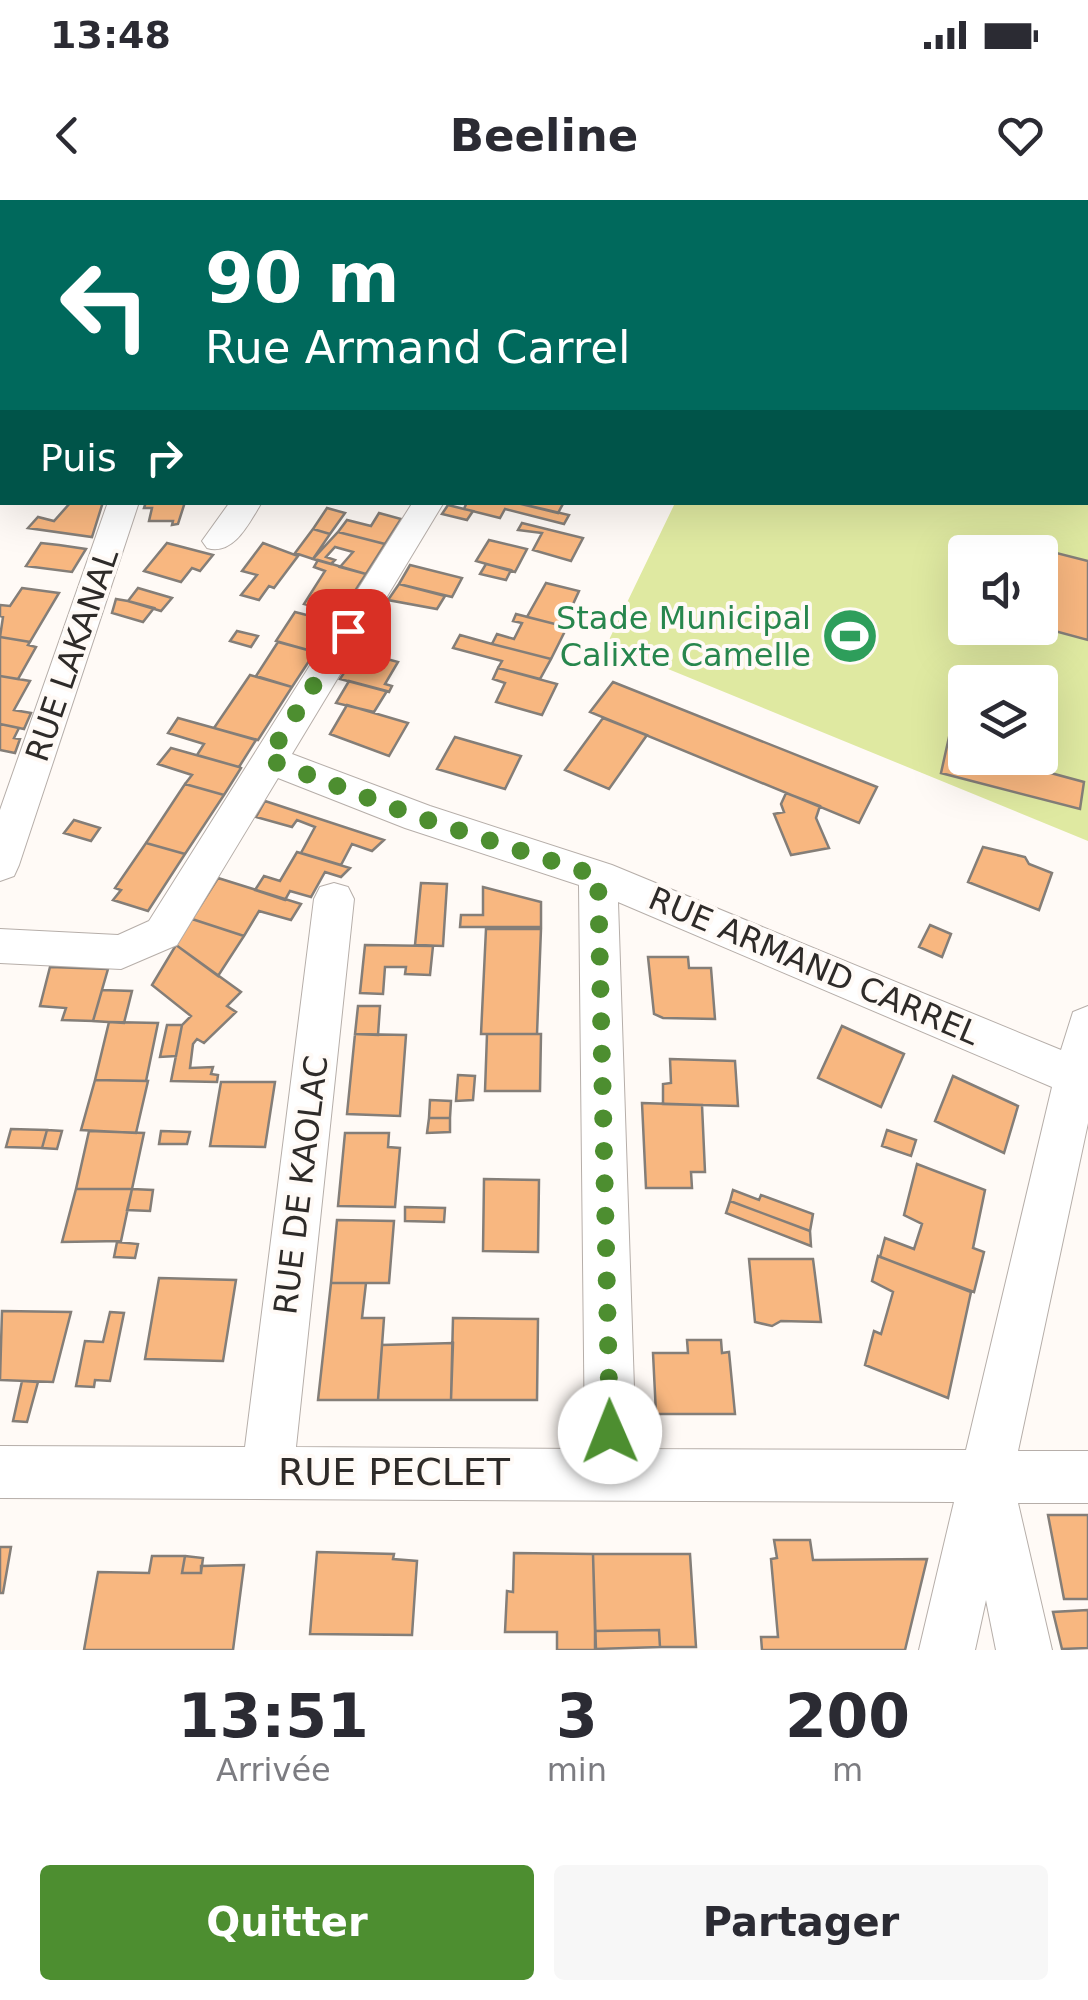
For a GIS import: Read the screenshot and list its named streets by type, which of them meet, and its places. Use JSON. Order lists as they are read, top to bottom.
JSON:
{
  "streets": {
    "street": [
      "RUE LAKANAL",
      "RUE ARMAND CARREL",
      "RUE DE KAOLAC",
      "RUE PECLET"
    ]
  },
  "crossings": [
    ["RUE DE KAOLAC", "RUE PECLET"]
  ],
  "places": {
    "sports": ["Stade Municipal Calixte Camelle"]
  },
  "page": {
    "status": "13:48",
    "header": "Beeline",
    "turn": ["90 m", "Rue Armand Carrel"],
    "then": "Puis",
    "eta": [
      "13:51",
      "Arrivée",
      "3",
      "min",
      "200",
      "m"
    ],
    "buttons": ["Quitter", "Partager"]
  }
}
